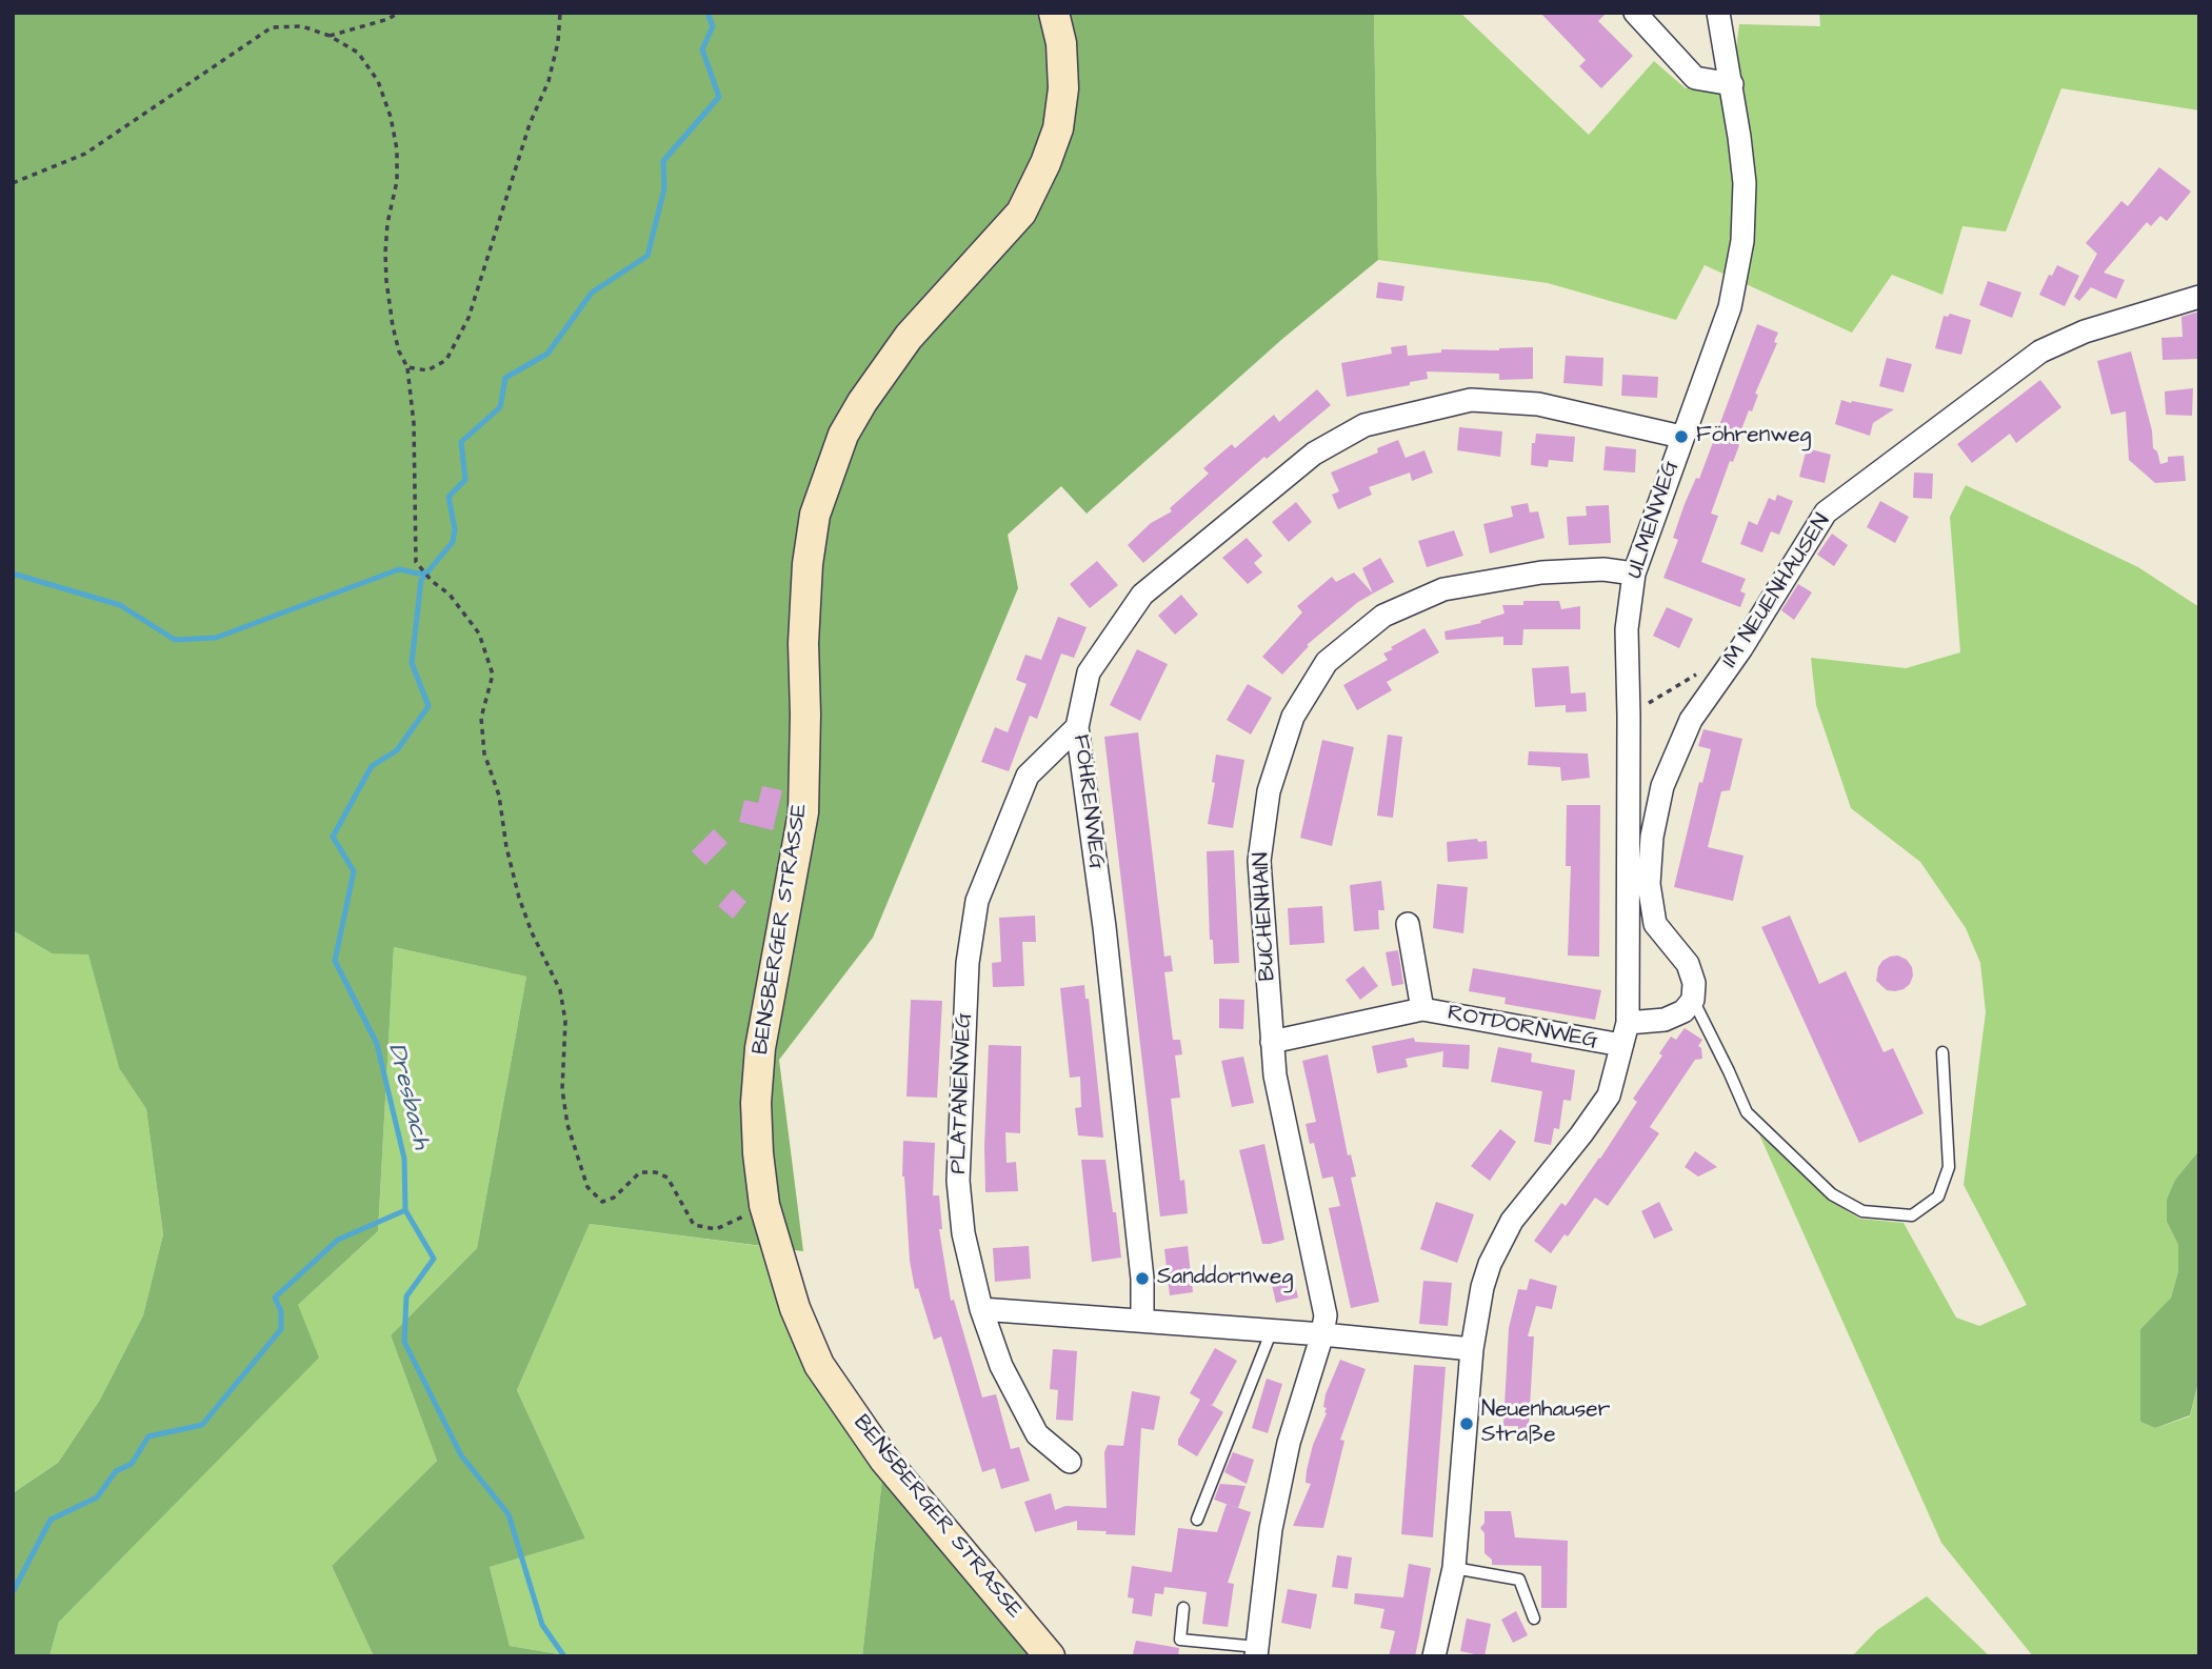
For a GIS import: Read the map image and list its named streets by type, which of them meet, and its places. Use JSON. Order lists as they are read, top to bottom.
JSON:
{
  "streets": {
    "main road": ["BENSBERGER STRASSE"],
    "street": [
      "ULMENWEG",
      "IM NEUENHAUSEN",
      "FÖHRENWEG",
      "BUCHENHAIN",
      "ROTDORNWEG",
      "PLATANENWEG"
    ]
  },
  "crossings": [
    ["ULMENWEG", "FÖHRENWEG"],
    ["ULMENWEG", "BUCHENHAIN"],
    ["FÖHRENWEG", "PLATANENWEG"],
    ["BUCHENHAIN", "ROTDORNWEG"]
  ],
  "water": ["Dresbach"],
  "places": ["Föhrenweg", "Sanddornweg", "Neuenhauser Straße"]
}
